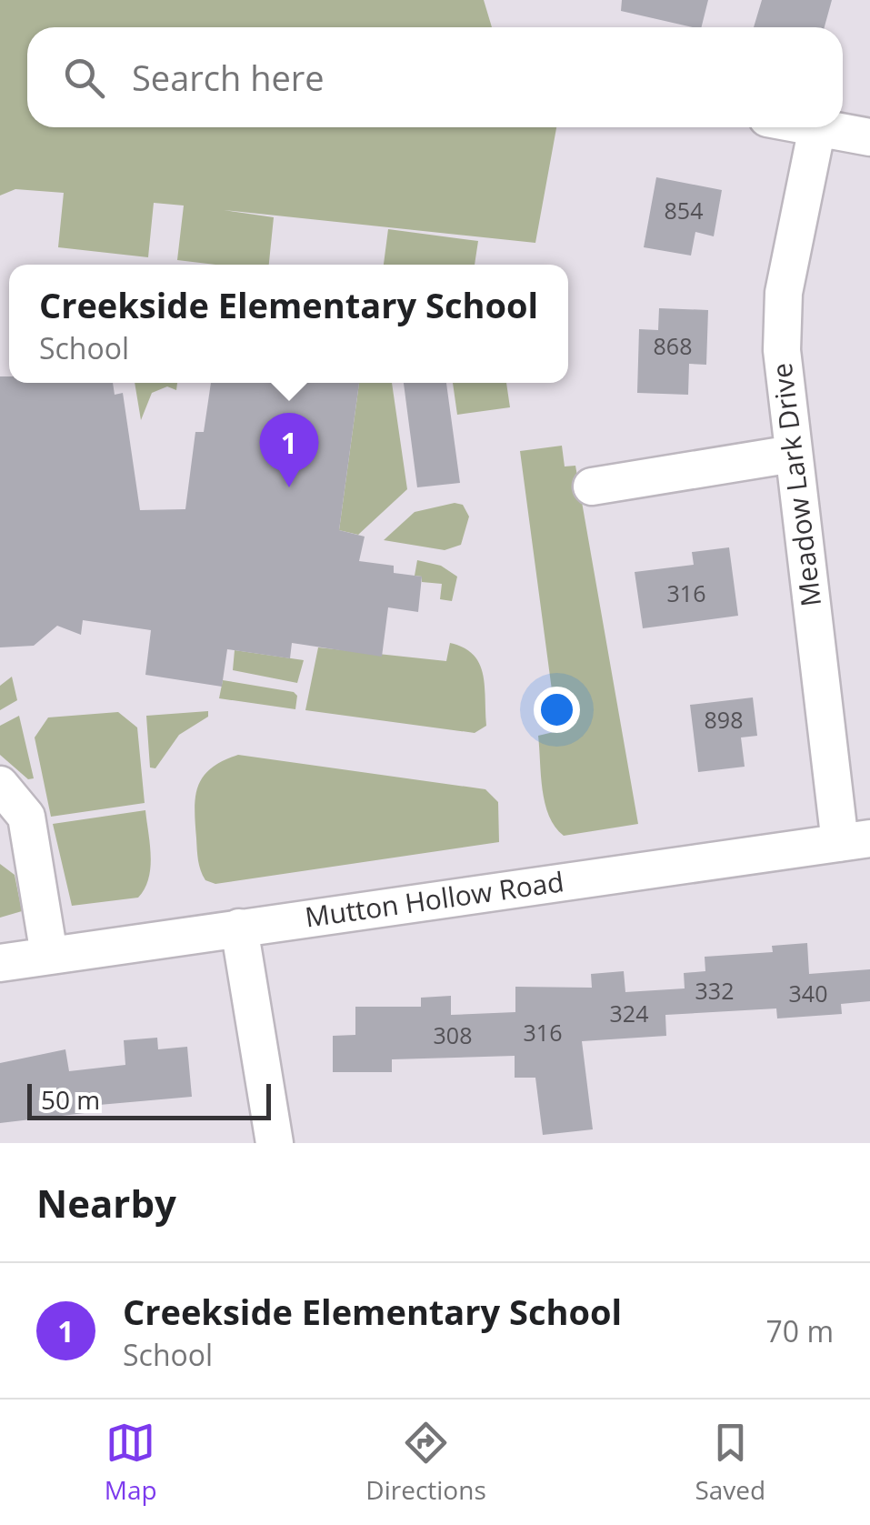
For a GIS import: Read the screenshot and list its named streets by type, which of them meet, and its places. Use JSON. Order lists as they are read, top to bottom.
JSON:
{
  "streets": {
    "street": ["Meadow Lark Drive", "Mutton Hollow Road"]
  },
  "crossings": [
    ["Meadow Lark Drive", "Mutton Hollow Road"]
  ],
  "house_numbers": [
    "854",
    "868",
    "316",
    "898",
    "332",
    "340",
    "324",
    "316",
    "308"
  ],
  "scale_bar": "50 m",
  "page": {
    "search": "Search here",
    "popup": ["Creekside Elementary School", "School"],
    "pins": "1",
    "scale": "50 m",
    "heading": "Nearby",
    "list": [
      {
        "mark": "1",
        "name": "Creekside Elementary School",
        "note": "School",
        "value": "70 m"
      }
    ],
    "nav": ["Map", "Directions", "Saved"]
  }
}
